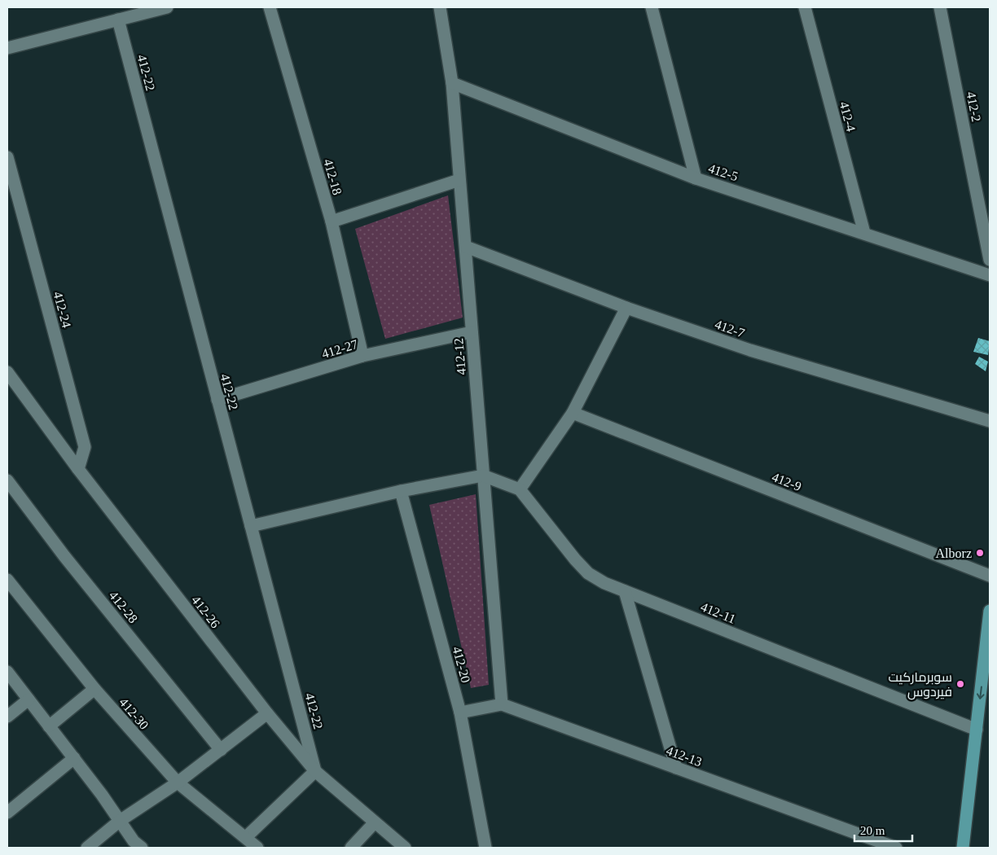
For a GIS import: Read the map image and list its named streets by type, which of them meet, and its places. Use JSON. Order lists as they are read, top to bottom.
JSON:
{
  "streets": {
    "street": [
      "412-22",
      "412-2",
      "412-4",
      "412-5",
      "412-18",
      "412-24",
      "412-7",
      "412-27",
      "412-12",
      "412-9",
      "412-28",
      "412-26",
      "412-11",
      "412-20",
      "412-30",
      "412-13"
    ]
  },
  "crossings": [
    ["412-22", "412-27"],
    ["412-22", "412-26"],
    ["412-4", "412-5"],
    ["412-5", "412-12"],
    ["412-18", "412-27"],
    ["412-24", "412-26"],
    ["412-7", "412-12"],
    ["412-27", "412-12"],
    ["412-12", "412-11"],
    ["412-12", "412-13"]
  ],
  "places": ["Alborz", "سوبرمارکیت فیردوس"],
  "scale_bar": "20 m"
}
